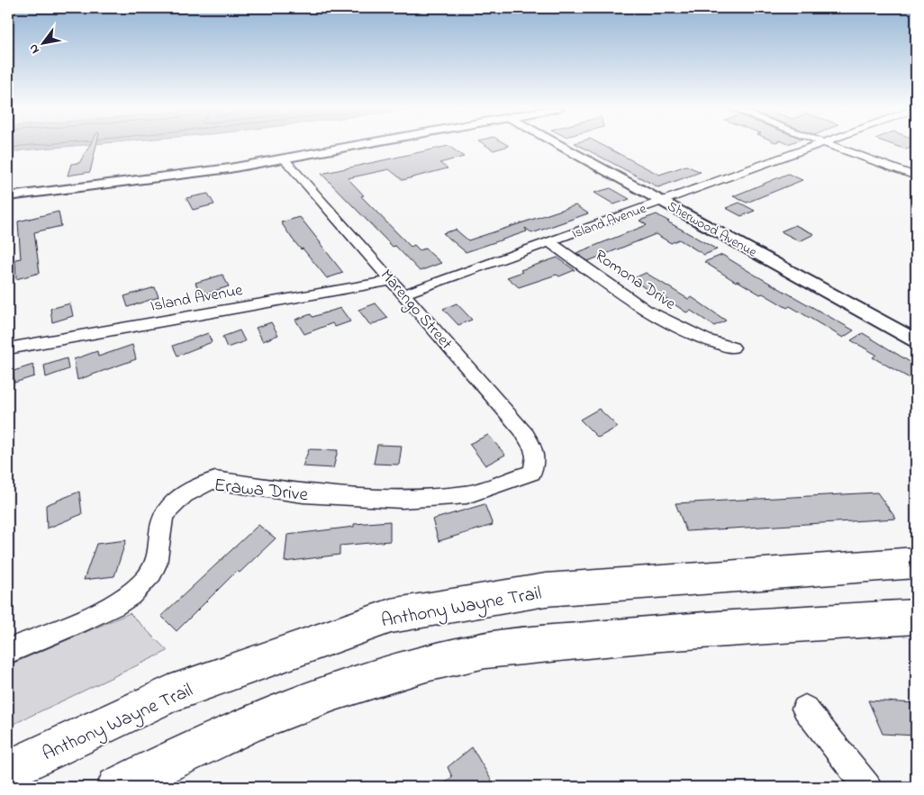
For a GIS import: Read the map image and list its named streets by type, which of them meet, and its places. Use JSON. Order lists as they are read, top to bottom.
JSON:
{
  "streets": {
    "highway": ["Anthony Wayne Trail"],
    "street": [
      "Island Avenue",
      "Sherwood Avenue",
      "Romona Drive",
      "Marengo Street",
      "Erawa Drive"
    ]
  },
  "crossings": [
    ["Island Avenue", "Sherwood Avenue"],
    ["Island Avenue", "Romona Drive"],
    ["Island Avenue", "Marengo Street"],
    ["Marengo Street", "Erawa Drive"]
  ],
  "north": "bottom left"
}
